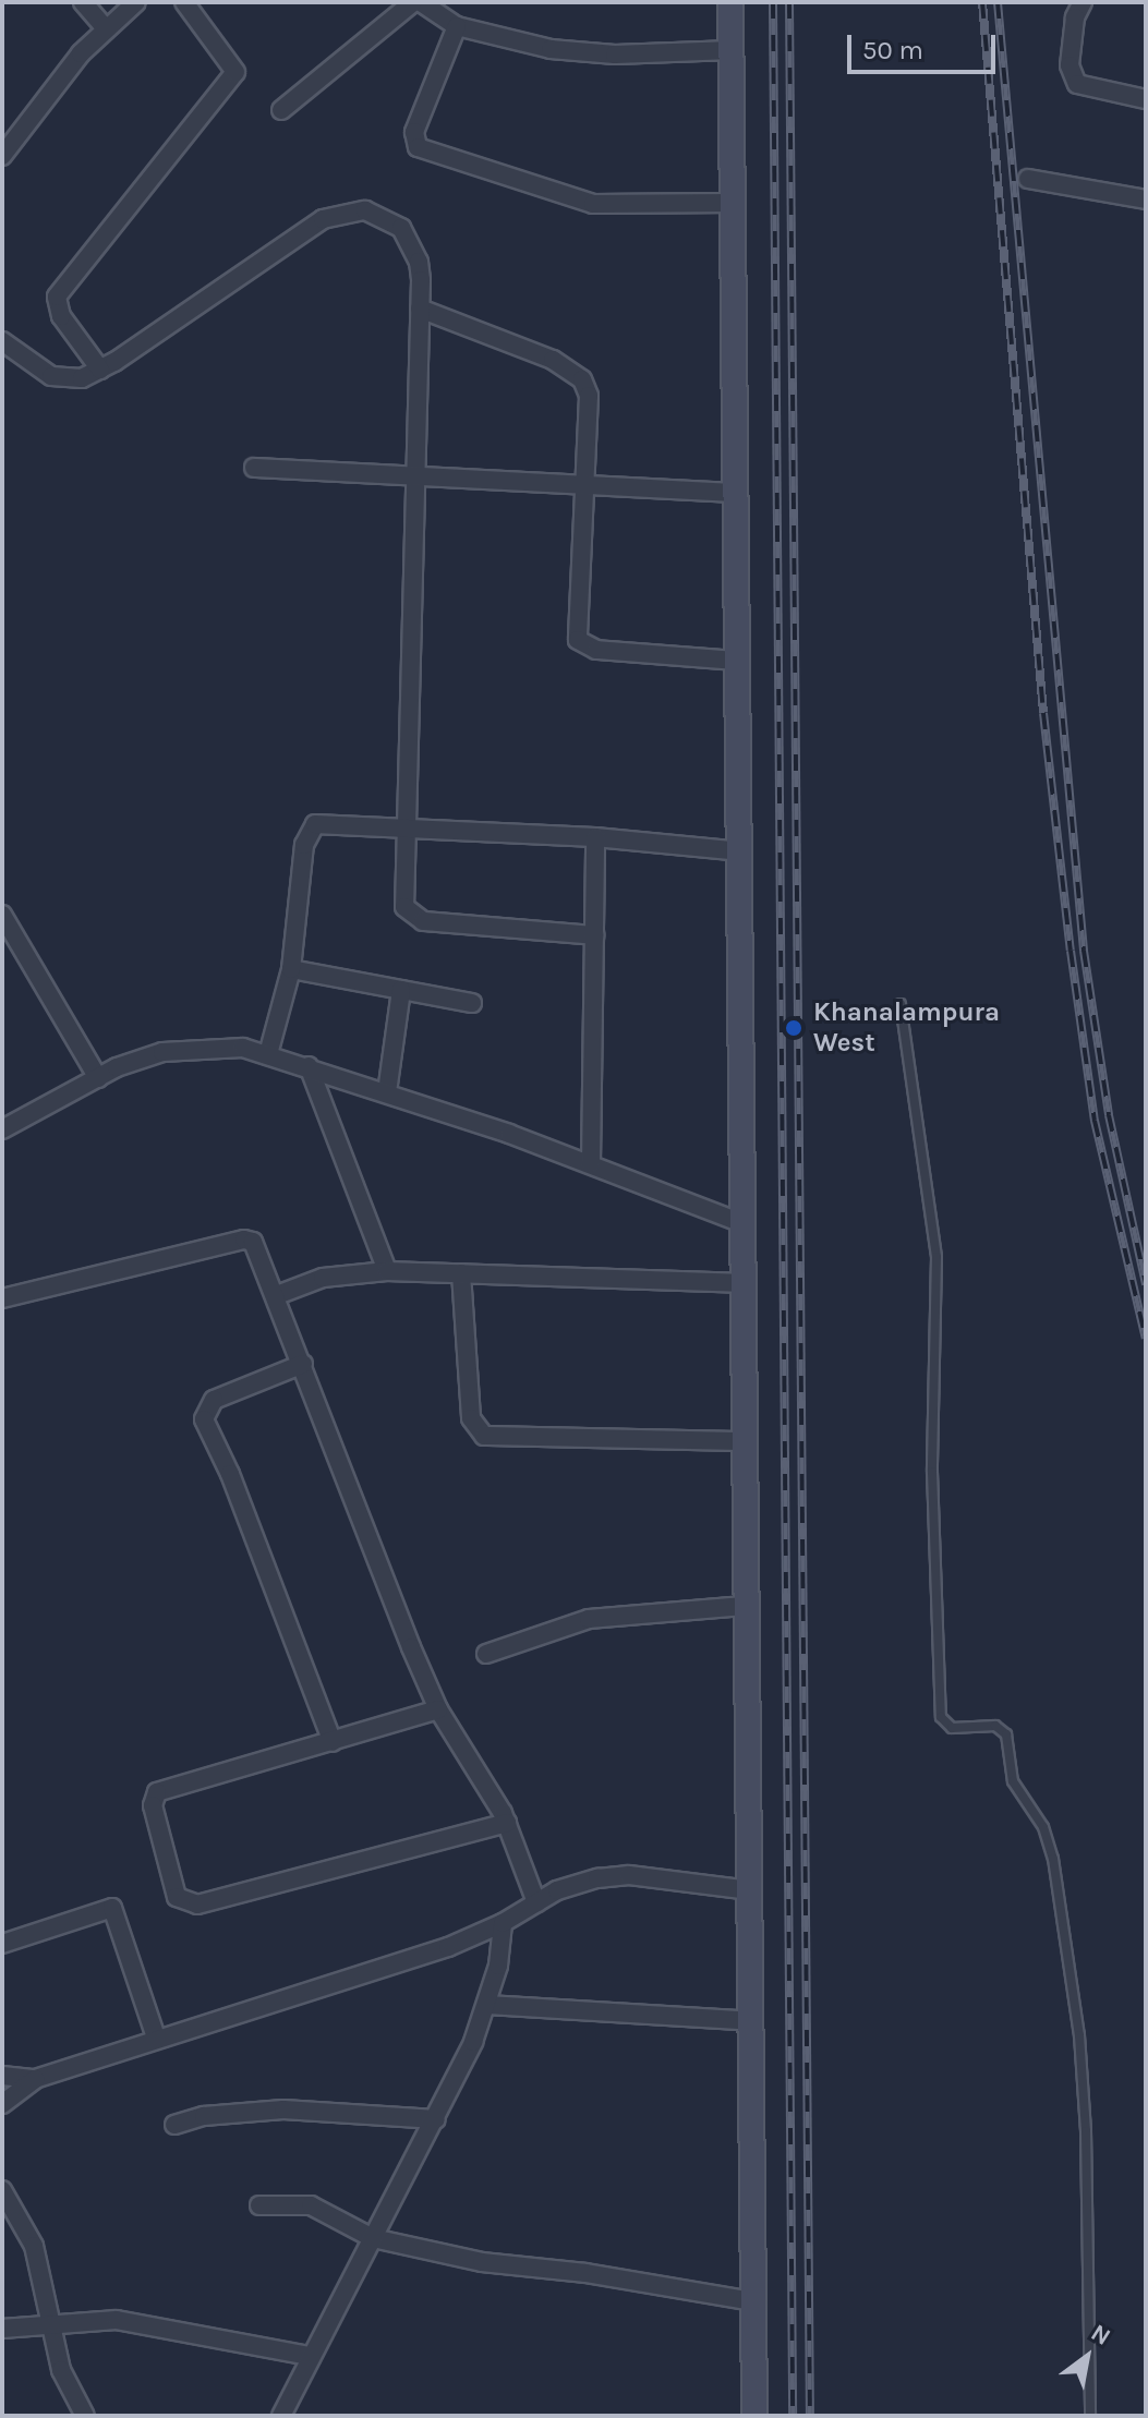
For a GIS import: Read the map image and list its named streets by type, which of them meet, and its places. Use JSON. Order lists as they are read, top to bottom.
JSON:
{
  "places": ["Khanalampura West"],
  "scale_bar": "50 m",
  "north": "top right"
}
